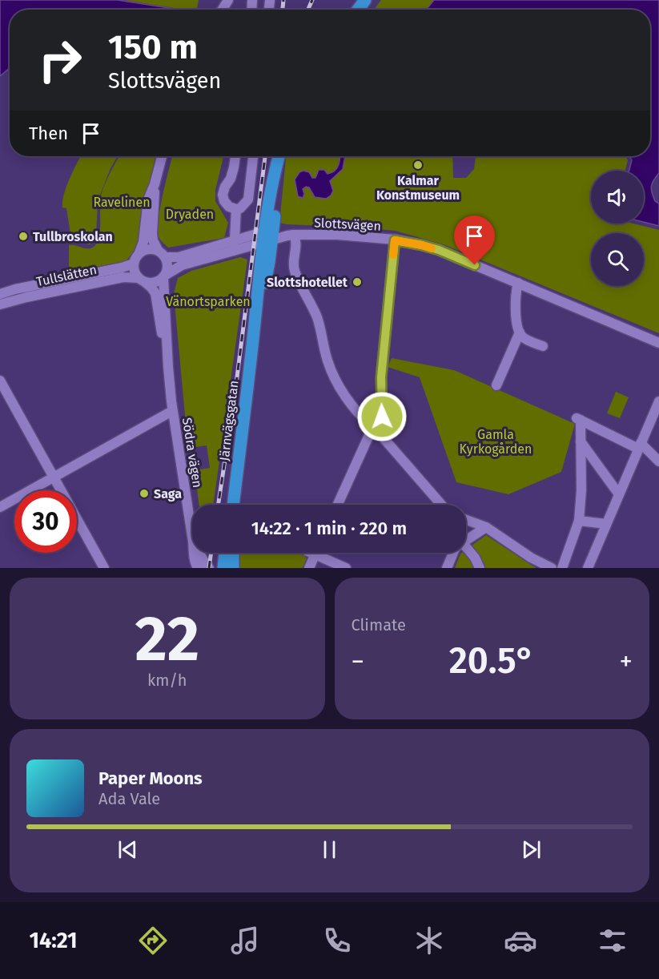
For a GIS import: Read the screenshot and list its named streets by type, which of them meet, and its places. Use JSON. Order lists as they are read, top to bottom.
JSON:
{
  "streets": {
    "main road": ["Järnvägsgatan"],
    "street": ["Slottsvägen", "Tullslätten", "Södra vägen"]
  },
  "crossings": [
    ["Slottsvägen", "Tullslätten"],
    ["Slottsvägen", "Järnvägsgatan"],
    ["Slottsvägen", "Södra vägen"],
    ["Tullslätten", "Södra vägen"]
  ],
  "parks": [
    "Ravelinen",
    "Dryaden",
    "Vänortsparken",
    "Gamla Kyrkogården"
  ],
  "places": [
    "Kalmar Konstmuseum",
    "Tullbroskolan",
    "Slottshotellet",
    "Saga"
  ],
  "page": {
    "turn": ["150 m", "Slottsvägen"],
    "then": "Then",
    "limit": "30",
    "trip": "14:22 · 1 min · 220 m",
    "tile": [
      ["22", "km/h"],
      "Climate"
    ],
    "heat": ["−", "20.5°", "+"],
    "song": ["Paper Moons", "Ada Vale"],
    "tabs": "14:21"
  }
}
